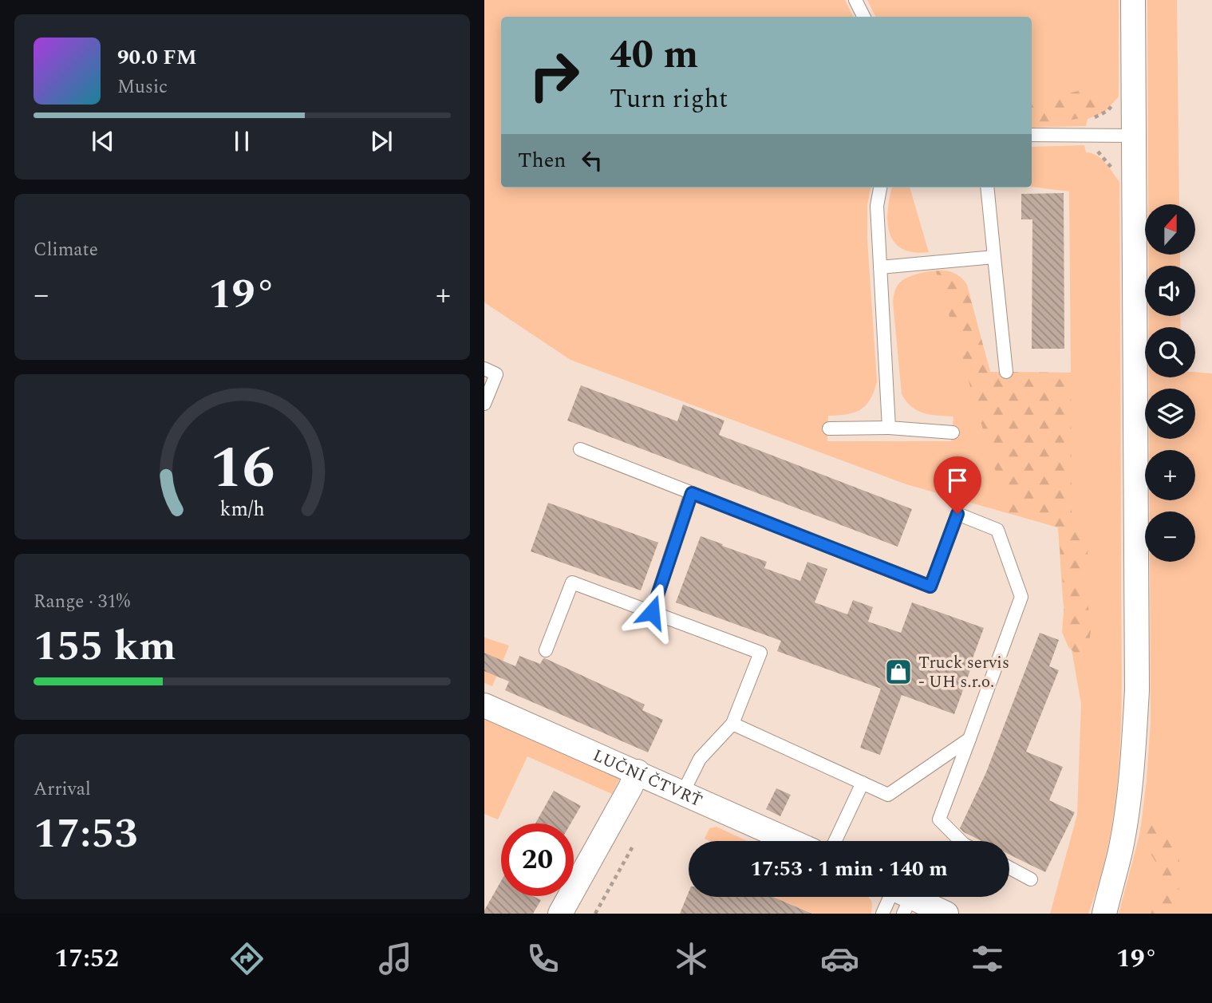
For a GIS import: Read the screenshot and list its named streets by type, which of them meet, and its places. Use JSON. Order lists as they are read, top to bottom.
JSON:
{
  "streets": {
    "street": ["LUČNÍ ČTVRŤ"]
  },
  "places": {
    "shop": ["Truck servis - UH s.r.o."]
  },
  "north": "top",
  "page": {
    "turn": ["40 m", "Turn right"],
    "song": ["90.0 FM", "Music"],
    "then": "Then",
    "tile": [
      "Climate",
      ["Range · 31%", "155 km"],
      ["Arrival", "17:53"]
    ],
    "map_buttons": ["+", "−"],
    "heat": ["−", "19°", "+"],
    "limit": "20",
    "trip": "17:53 · 1 min · 140 m",
    "tabs": ["17:52", "19°"],
    "gauge": ["16", "km/h"]
  }
}
